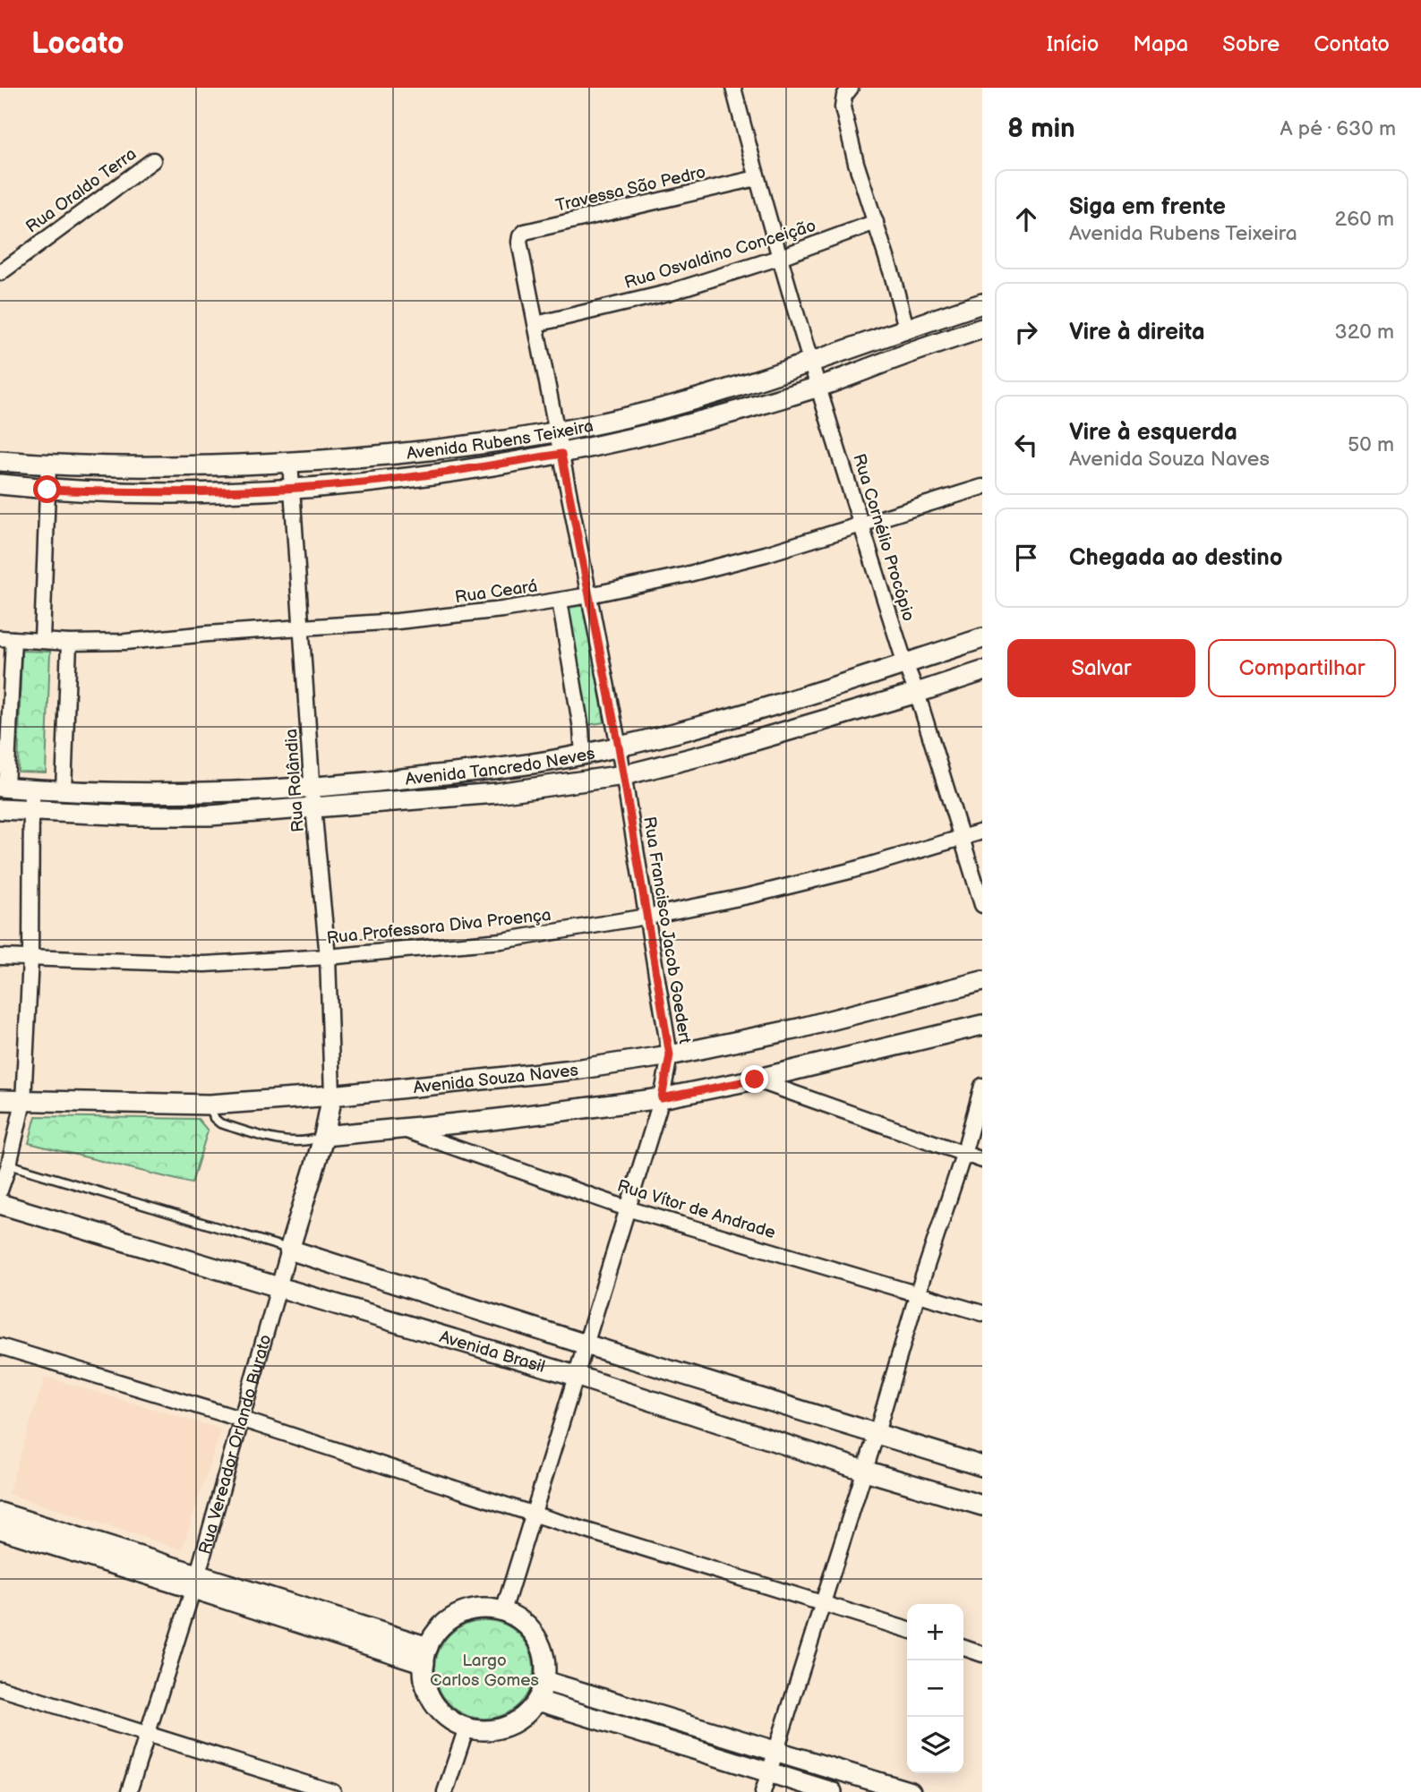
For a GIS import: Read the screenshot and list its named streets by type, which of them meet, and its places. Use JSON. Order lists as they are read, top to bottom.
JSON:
{
  "streets": {
    "street": [
      "Travessa São Pedro",
      "Rua Oraldo Terra",
      "Rua Osvaldino Conceição",
      "Avenida Rubens Teixeira",
      "Rua Cornélio Procópio",
      "Rua Ceará",
      "Avenida Tancredo Neves",
      "Rua Rolândia",
      "Rua Professora Diva Proença",
      "Rua Francisco Jacob Goedert",
      "Avenida Souza Naves",
      "Rua Vítor de Andrade",
      "Avenida Brasil",
      "Rua Vereador Orlando Burato"
    ]
  },
  "crossings": [
    ["Travessa São Pedro", "Rua Cornélio Procópio"],
    ["Travessa São Pedro", "Rua Francisco Jacob Goedert"],
    ["Rua Osvaldino Conceição", "Rua Cornélio Procópio"],
    ["Rua Osvaldino Conceição", "Rua Francisco Jacob Goedert"],
    ["Avenida Rubens Teixeira", "Rua Cornélio Procópio"],
    ["Avenida Rubens Teixeira", "Rua Rolândia"],
    ["Avenida Rubens Teixeira", "Rua Francisco Jacob Goedert"],
    ["Rua Cornélio Procópio", "Rua Ceará"],
    ["Rua Cornélio Procópio", "Avenida Tancredo Neves"],
    ["Rua Cornélio Procópio", "Rua Professora Diva Proença"],
    ["Rua Ceará", "Rua Rolândia"],
    ["Rua Ceará", "Rua Francisco Jacob Goedert"],
    ["Avenida Tancredo Neves", "Rua Rolândia"],
    ["Avenida Tancredo Neves", "Rua Francisco Jacob Goedert"],
    ["Rua Rolândia", "Rua Professora Diva Proença"],
    ["Rua Rolândia", "Avenida Souza Naves"],
    ["Rua Rolândia", "Rua Vereador Orlando Burato"],
    ["Rua Professora Diva Proença", "Rua Francisco Jacob Goedert"],
    ["Rua Francisco Jacob Goedert", "Avenida Souza Naves"],
    ["Rua Francisco Jacob Goedert", "Rua Vítor de Andrade"],
    ["Rua Francisco Jacob Goedert", "Avenida Brasil"],
    ["Avenida Souza Naves", "Rua Vereador Orlando Burato"],
    ["Avenida Brasil", "Rua Vereador Orlando Burato"]
  ],
  "parks": ["Largo Carlos Gomes"],
  "page": {
    "header": "Locato",
    "nav": [
      "Início",
      "Mapa",
      "Sobre",
      "Contato"
    ],
    "heading": ["8 min", "A pé · 630 m"],
    "list": [
      ["Siga em frente", "Avenida Rubens Teixeira", "260 m"],
      ["Vire à direita", "320 m"],
      ["Vire à esquerda", "Avenida Souza Naves", "50 m"],
      "Chegada ao destino"
    ],
    "buttons": ["Salvar", "Compartilhar"],
    "map_buttons": ["+", "−"]
  }
}
